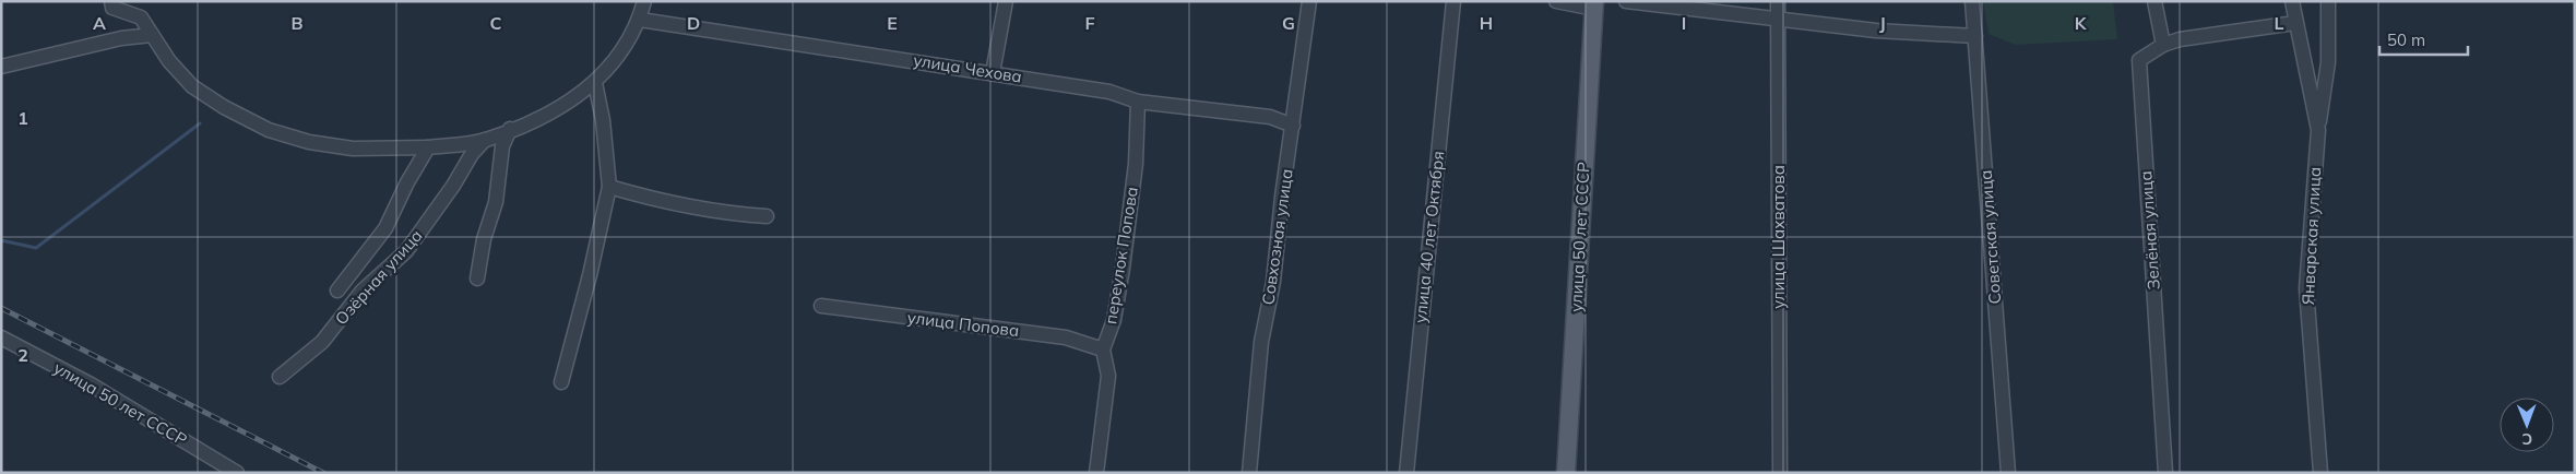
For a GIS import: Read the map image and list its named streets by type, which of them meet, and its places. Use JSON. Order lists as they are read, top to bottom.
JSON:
{
  "streets": {
    "main road": ["улица 50 лет СССР"],
    "street": [
      "улица Чехова",
      "Зелёная улица",
      "Январская улица",
      "Совхозная улица",
      "улица 40 лет Октября",
      "улица Шахватова",
      "Советская улица",
      "переулок Попова",
      "Озёрная улица",
      "улица Попова"
    ]
  },
  "crossings": [
    ["улица Чехова", "Совхозная улица"],
    ["улица Чехова", "переулок Попова"],
    ["переулок Попова", "улица Попова"]
  ],
  "scale_bar": "50 m",
  "north": "bottom",
  "grid": {
    "columns": [
      "A",
      "B",
      "C",
      "D",
      "E",
      "F",
      "G",
      "H",
      "I",
      "J",
      "K",
      "L"
    ],
    "rows": ["1", "2"]
  }
}
